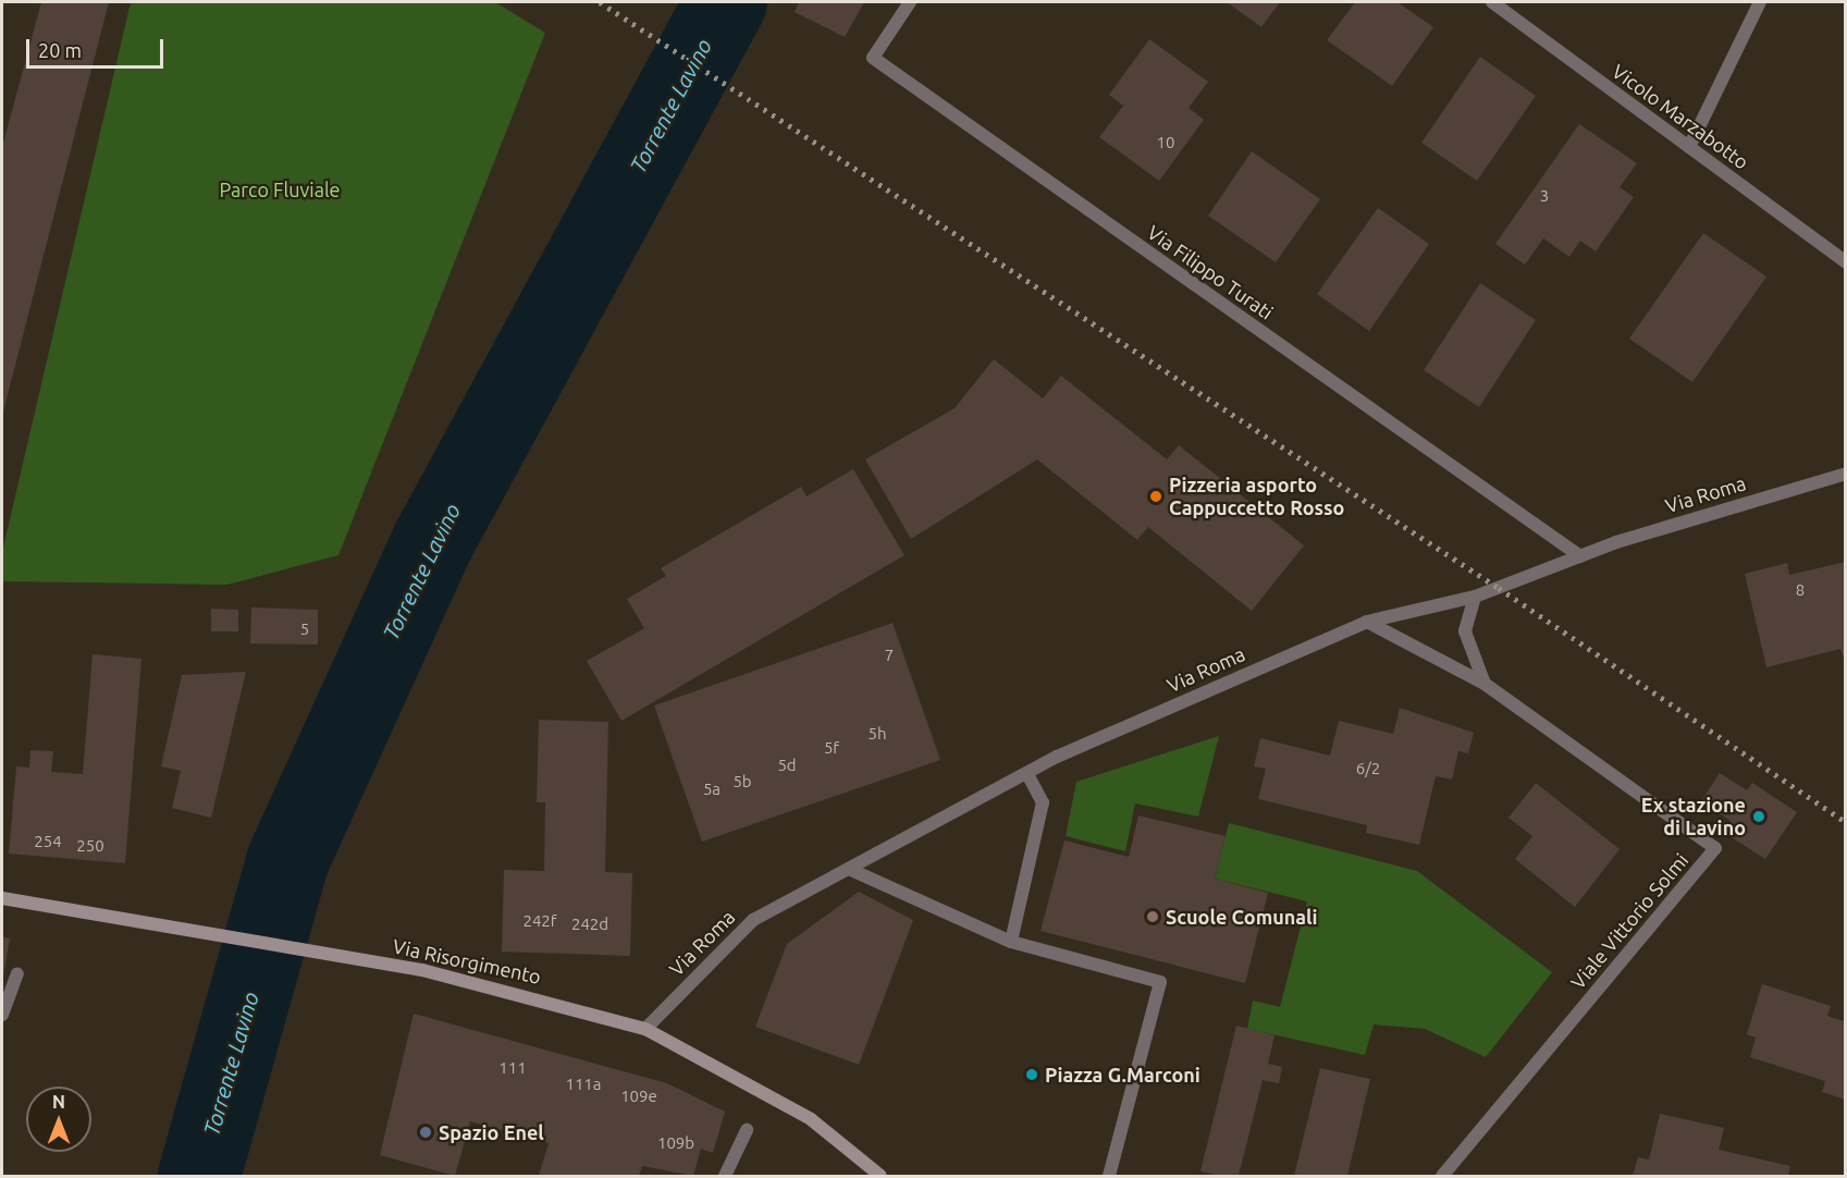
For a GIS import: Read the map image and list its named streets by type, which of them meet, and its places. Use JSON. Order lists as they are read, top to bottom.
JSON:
{
  "streets": {
    "main road": ["Via Risorgimento"],
    "street": [
      "Vicolo Marzabotto",
      "Via Filippo Turati",
      "Via Roma",
      "Viale Vittorio Solmi"
    ]
  },
  "crossings": [
    ["Via Filippo Turati", "Via Roma"],
    ["Via Roma", "Viale Vittorio Solmi"],
    ["Via Roma", "Via Risorgimento"]
  ],
  "water": ["Torrente Lavino"],
  "parks": ["Parco Fluviale"],
  "places": [
    "Pizzeria asporto Cappuccetto Rosso",
    "Ex stazione di Lavino",
    "Scuole Comunali",
    "Piazza G.Marconi",
    "Spazio Enel"
  ],
  "house_numbers": [
    "10",
    "3",
    "8",
    "5",
    "7",
    "5h",
    "5f",
    "5d",
    "6/2",
    "5b",
    "5a",
    "254",
    "250",
    "242f",
    "242d",
    "111",
    "111a",
    "109e",
    "109b"
  ],
  "scale_bar": "20 m",
  "north": "top"
}
